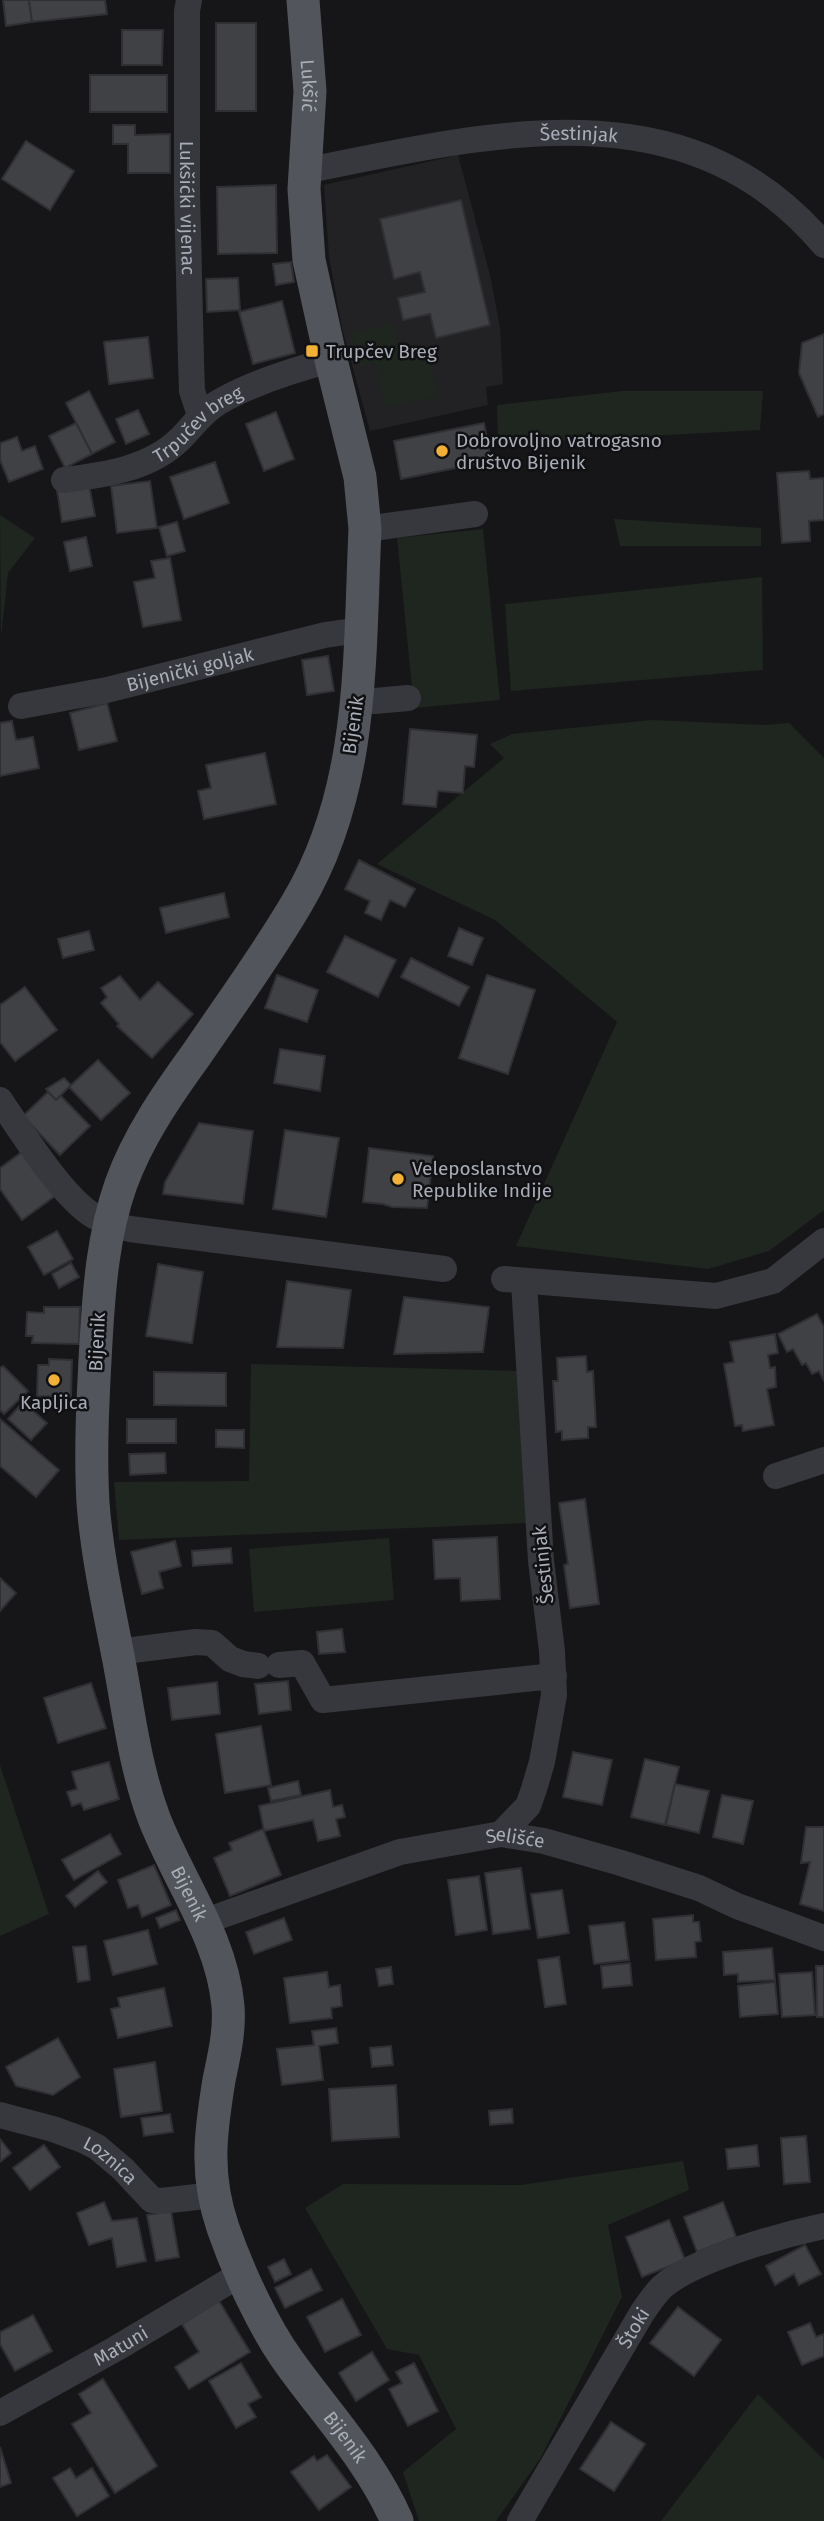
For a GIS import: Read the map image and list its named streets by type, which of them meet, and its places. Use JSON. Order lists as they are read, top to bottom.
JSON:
{
  "streets": {
    "main road": ["Lukšić", "Bijenik"],
    "street": [
      "Šestinjak",
      "Lukšićki vijenac",
      "Trpučev breg",
      "Bijenički goljak",
      "Selišće",
      "Loznica",
      "Štoki",
      "Matuni"
    ]
  },
  "crossings": [
    ["Lukšić", "Šestinjak"],
    ["Lukšić", "Bijenik"],
    ["Šestinjak", "Bijenik"],
    ["Šestinjak", "Selišće"],
    ["Lukšićki vijenac", "Trpučev breg"],
    ["Trpučev breg", "Bijenik"],
    ["Bijenički goljak", "Bijenik"],
    ["Bijenik", "Selišće"],
    ["Bijenik", "Loznica"],
    ["Bijenik", "Matuni"]
  ],
  "places": {
    "transit": ["Trupčev Breg"],
    "other": ["Dobrovoljno vatrogasno društvo Bijenik", "Veleposlanstvo Republike Indije", "Kapljica"]
  }
}
